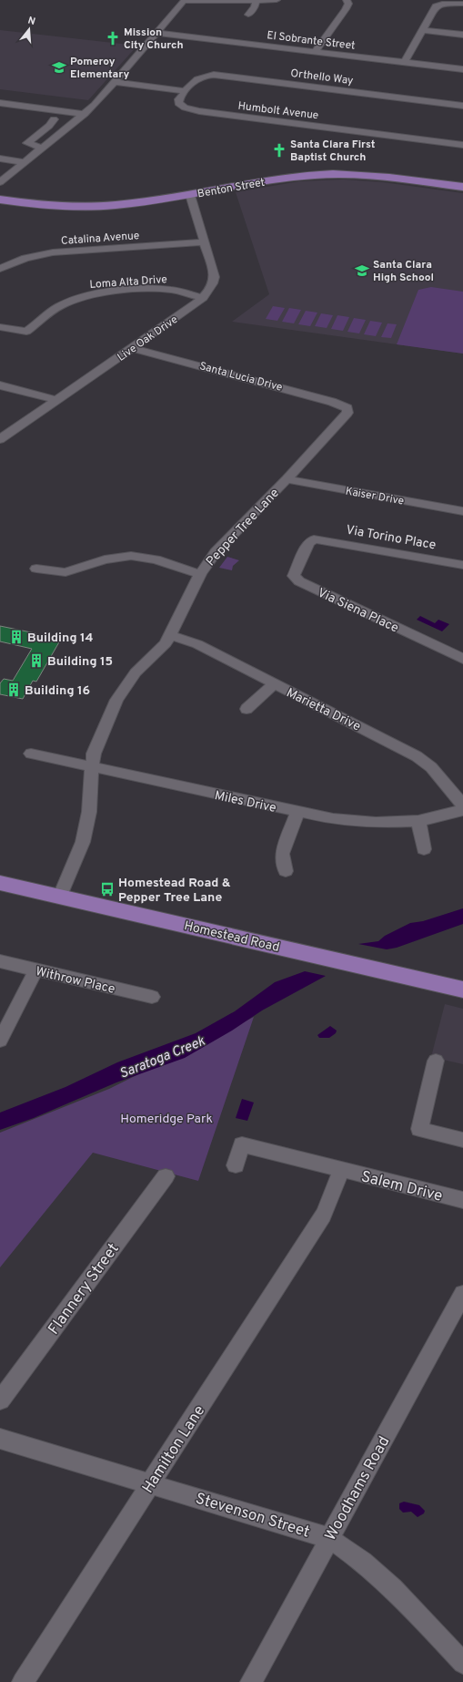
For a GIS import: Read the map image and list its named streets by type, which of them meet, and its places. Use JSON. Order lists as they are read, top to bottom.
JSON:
{
  "streets": {
    "main road": ["Benton Street", "Homestead Road"],
    "street": [
      "El Sobrante Street",
      "Orthello Way",
      "Humbolt Avenue",
      "Catalina Avenue",
      "Loma Alta Drive",
      "Live Oak Drive",
      "Santa Lucia Drive",
      "Kaiser Drive",
      "Pepper Tree Lane",
      "Via Torino Place",
      "Via Siena Place",
      "Marietta Drive",
      "Miles Drive",
      "Withrow Place",
      "Salem Drive",
      "Flannery Street",
      "Hamilton Lane",
      "Woodhams Road",
      "Stevenson Street"
    ]
  },
  "crossings": [
    ["Orthello Way", "Humbolt Avenue"],
    ["Benton Street", "Live Oak Drive"],
    ["Catalina Avenue", "Live Oak Drive"],
    ["Loma Alta Drive", "Live Oak Drive"],
    ["Live Oak Drive", "Santa Lucia Drive"],
    ["Santa Lucia Drive", "Pepper Tree Lane"],
    ["Kaiser Drive", "Pepper Tree Lane"],
    ["Pepper Tree Lane", "Marietta Drive"],
    ["Pepper Tree Lane", "Miles Drive"],
    ["Pepper Tree Lane", "Homestead Road"],
    ["Via Torino Place", "Via Siena Place"],
    ["Salem Drive", "Hamilton Lane"],
    ["Hamilton Lane", "Stevenson Street"],
    ["Woodhams Road", "Stevenson Street"]
  ],
  "water": ["Saratoga Creek"],
  "parks": ["Homeridge Park"],
  "places": {
    "church": ["Mission City Church", "Santa Clara First Baptist Church"],
    "school or university": ["Pomeroy Elementary", "Santa Clara High School"],
    "building": ["Building 14", "Building 15", "Building 16"],
    "bus stop": ["Homestead Road & Pepper Tree Lane"]
  },
  "north": "top"
}
